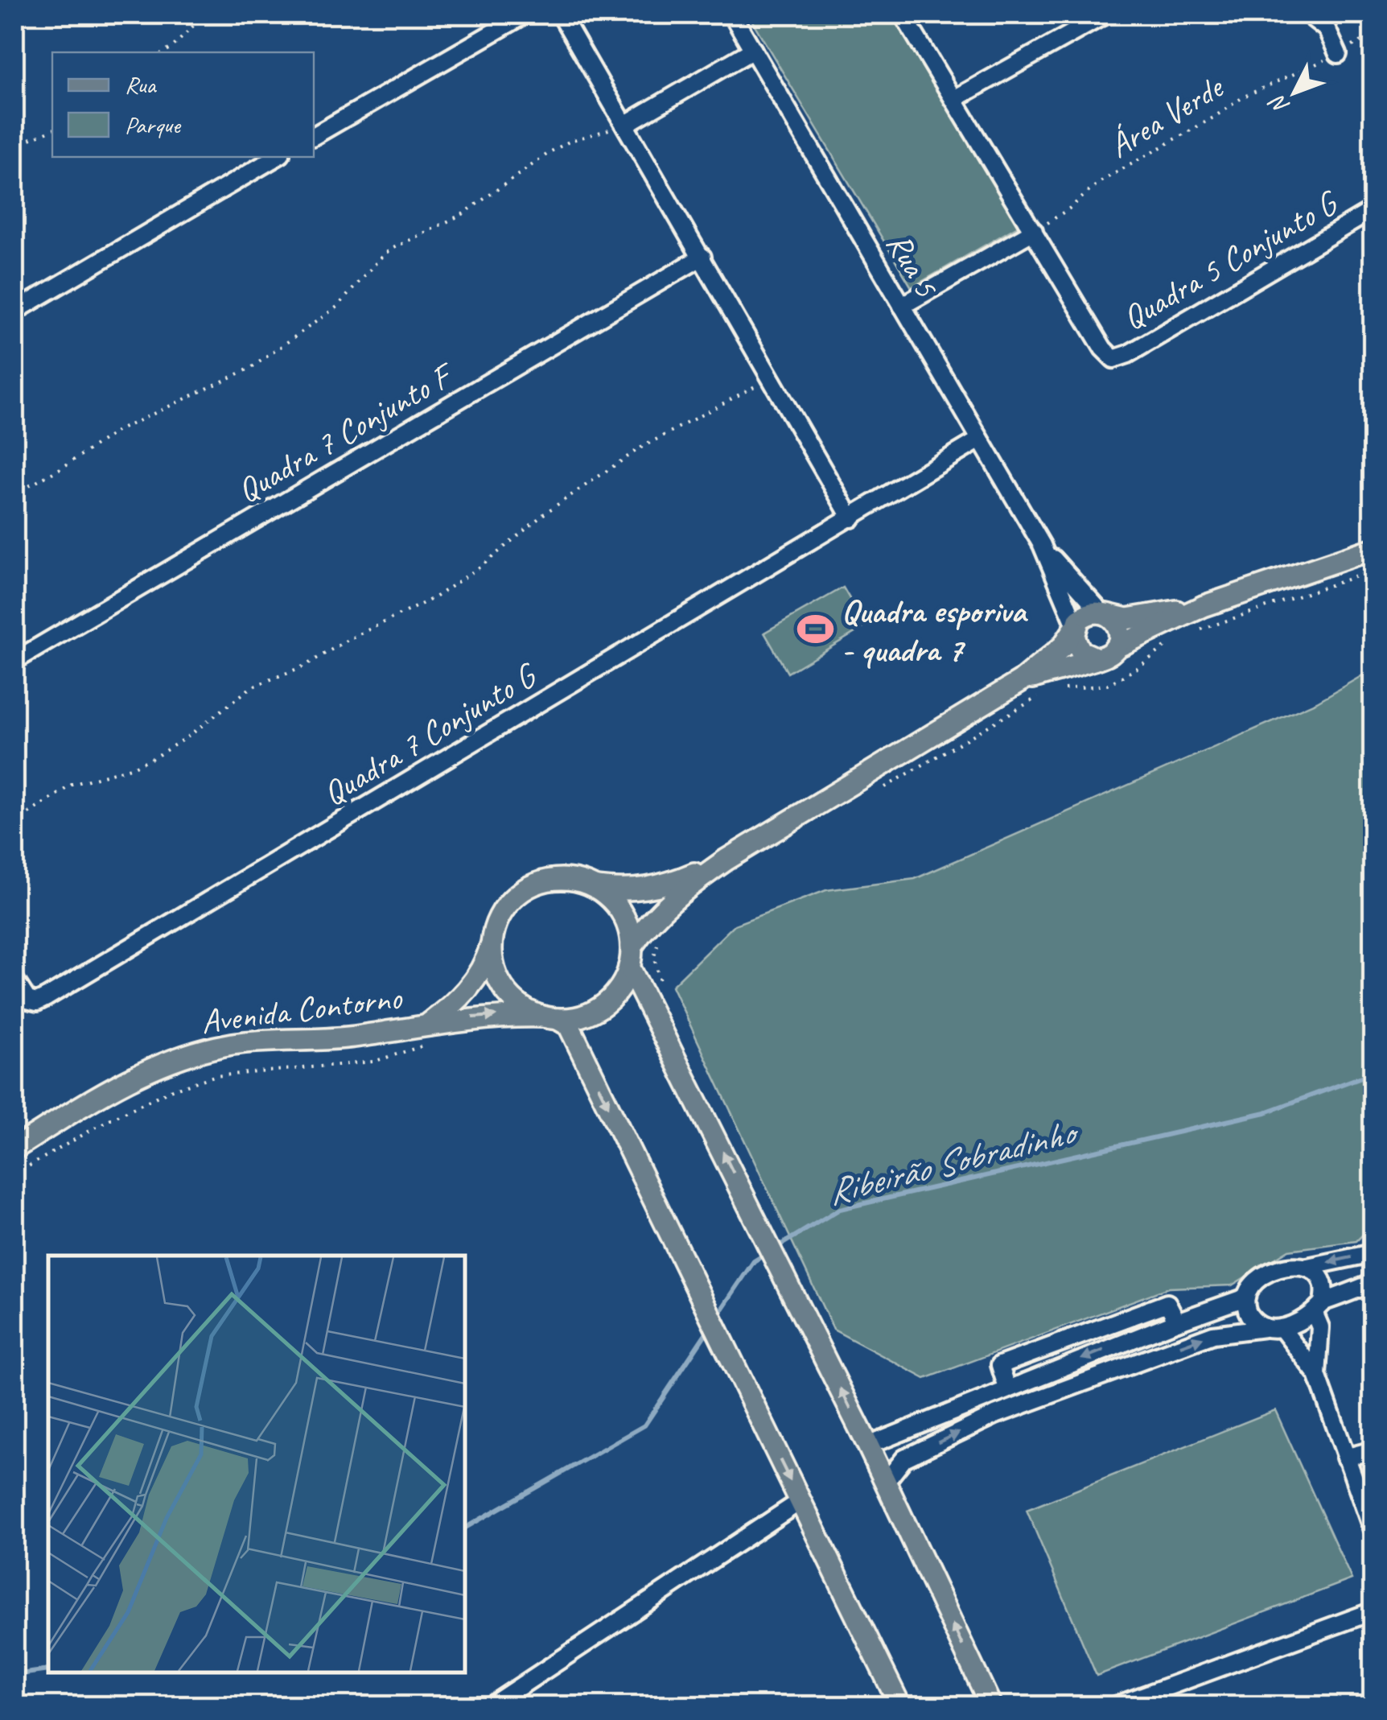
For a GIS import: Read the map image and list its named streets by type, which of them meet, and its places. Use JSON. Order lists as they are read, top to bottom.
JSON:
{
  "streets": {
    "main road": ["Avenida Contorno"],
    "street": [
      "Quadra 5 Conjunto G",
      "Rua 5",
      "Quadra 7 Conjunto F",
      "Quadra 7 Conjunto G"
    ],
    "path": ["Área Verde"]
  },
  "crossings": [
    ["Área Verde", "Quadra 5 Conjunto G"],
    ["Rua 5", "Quadra 7 Conjunto G"]
  ],
  "water": ["Ribeirão Sobradinho"],
  "places": {
    "sports": ["Quadra esporiva - quadra 7"]
  },
  "legend": ["Rua", "Parque"],
  "north": "bottom left"
}
